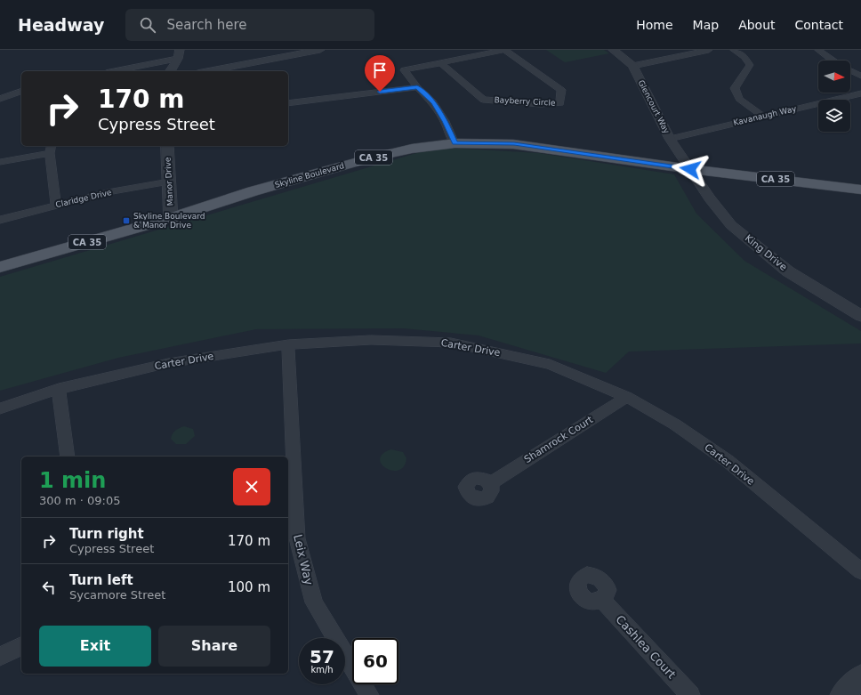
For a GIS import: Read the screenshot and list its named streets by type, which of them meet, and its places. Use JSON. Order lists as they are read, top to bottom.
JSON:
{
  "streets": {
    "main road": ["CA 35", "Skyline Boulevard"],
    "street": [
      "Bayberry Circle",
      "Glencourt Way",
      "Kavanaugh Way",
      "Manor Drive",
      "Claridge Drive",
      "King Drive",
      "Carter Drive",
      "Shamrock Court",
      "Leix Way",
      "Cashlea Court"
    ]
  },
  "crossings": [
    ["Glencourt Way", "Kavanaugh Way"],
    ["Glencourt Way", "Skyline Boulevard"],
    ["Glencourt Way", "King Drive"],
    ["Skyline Boulevard", "Manor Drive"],
    ["Skyline Boulevard", "King Drive"],
    ["Manor Drive", "Claridge Drive"],
    ["Carter Drive", "Shamrock Court"],
    ["Carter Drive", "Leix Way"]
  ],
  "places": {
    "transit": ["Skyline Boulevard & Manor Drive"]
  },
  "north": "right",
  "page": {
    "header": "Headway",
    "search": "Search here",
    "nav": [
      "Home",
      "Map",
      "About",
      "Contact"
    ],
    "turn": ["170 m", "Cypress Street"],
    "heading": ["1 min", "300 m · 09:05"],
    "list": [
      {
        "name": "Turn right",
        "note": "Cypress Street",
        "value": "170 m"
      },
      {
        "name": "Turn left",
        "note": "Sycamore Street",
        "value": "100 m"
      }
    ],
    "buttons": ["Exit", "Share"],
    "speed": "57 km/h",
    "limit": "60"
  }
}
